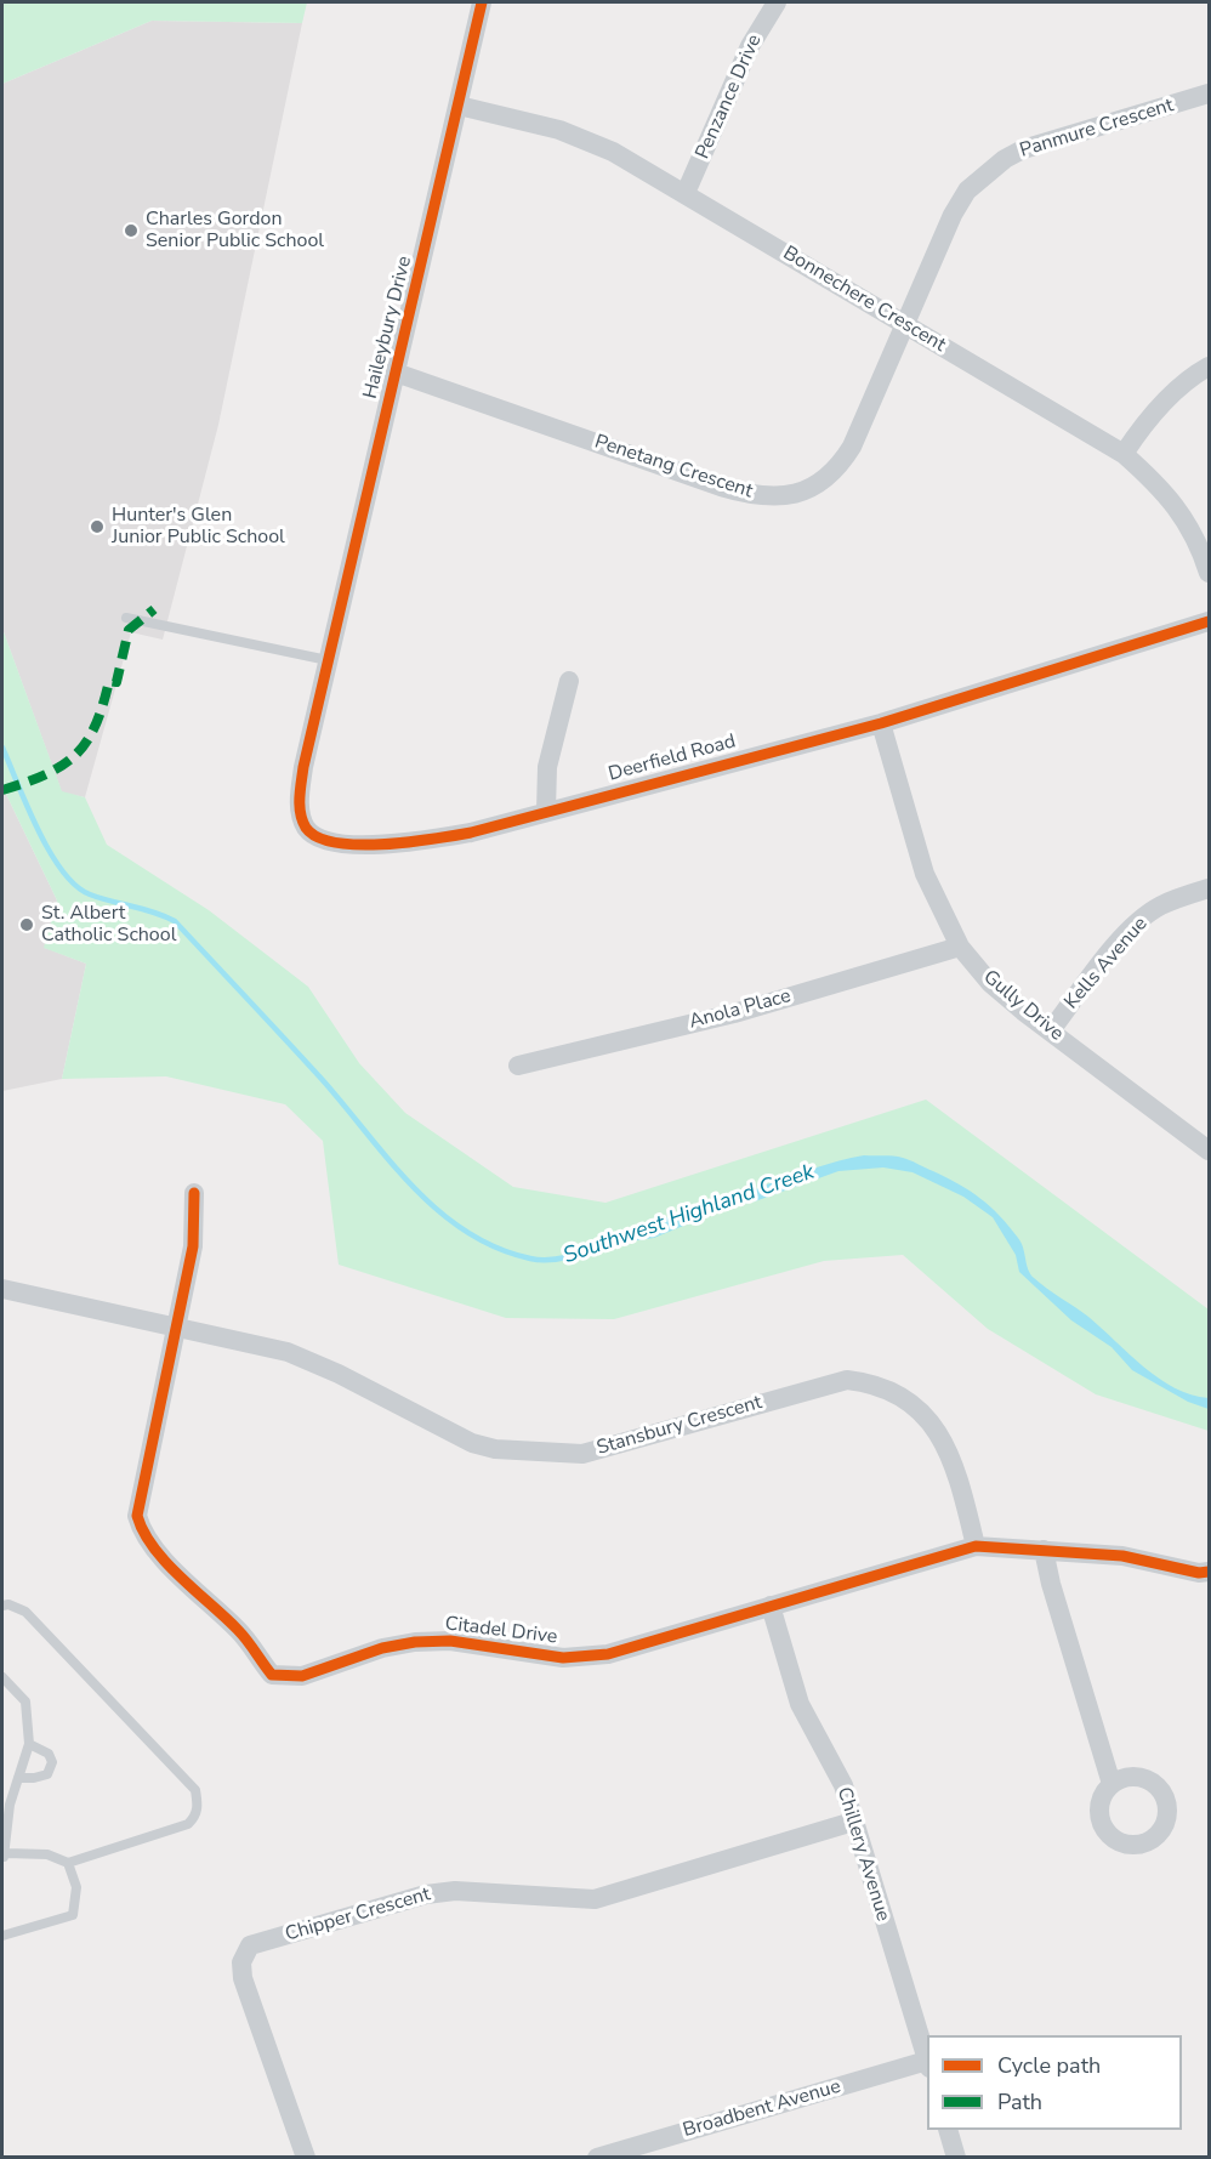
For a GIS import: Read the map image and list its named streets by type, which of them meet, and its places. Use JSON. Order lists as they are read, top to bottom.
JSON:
{
  "streets": {
    "street": [
      "Penzance Drive",
      "Panmure Crescent",
      "Bonnechere Crescent",
      "Haileybury Drive",
      "Penetang Crescent",
      "Deerfield Road",
      "Kells Avenue",
      "Gully Drive",
      "Anola Place",
      "Stansbury Crescent",
      "Citadel Drive",
      "Chillery Avenue",
      "Chipper Crescent",
      "Broadbent Avenue"
    ]
  },
  "crossings": [
    ["Penzance Drive", "Bonnechere Crescent"],
    ["Panmure Crescent", "Bonnechere Crescent"],
    ["Panmure Crescent", "Penetang Crescent"],
    ["Bonnechere Crescent", "Haileybury Drive"],
    ["Bonnechere Crescent", "Penetang Crescent"],
    ["Haileybury Drive", "Penetang Crescent"],
    ["Haileybury Drive", "Deerfield Road"],
    ["Deerfield Road", "Gully Drive"],
    ["Kells Avenue", "Gully Drive"],
    ["Gully Drive", "Anola Place"],
    ["Stansbury Crescent", "Citadel Drive"],
    ["Citadel Drive", "Chillery Avenue"],
    ["Chillery Avenue", "Chipper Crescent"]
  ],
  "water": ["Southwest Highland Creek"],
  "places": ["Charles Gordon Senior Public School", "Hunter's Glen Junior Public School", "St. Albert Catholic School"],
  "legend": ["Cycle path", "Path"]
}
